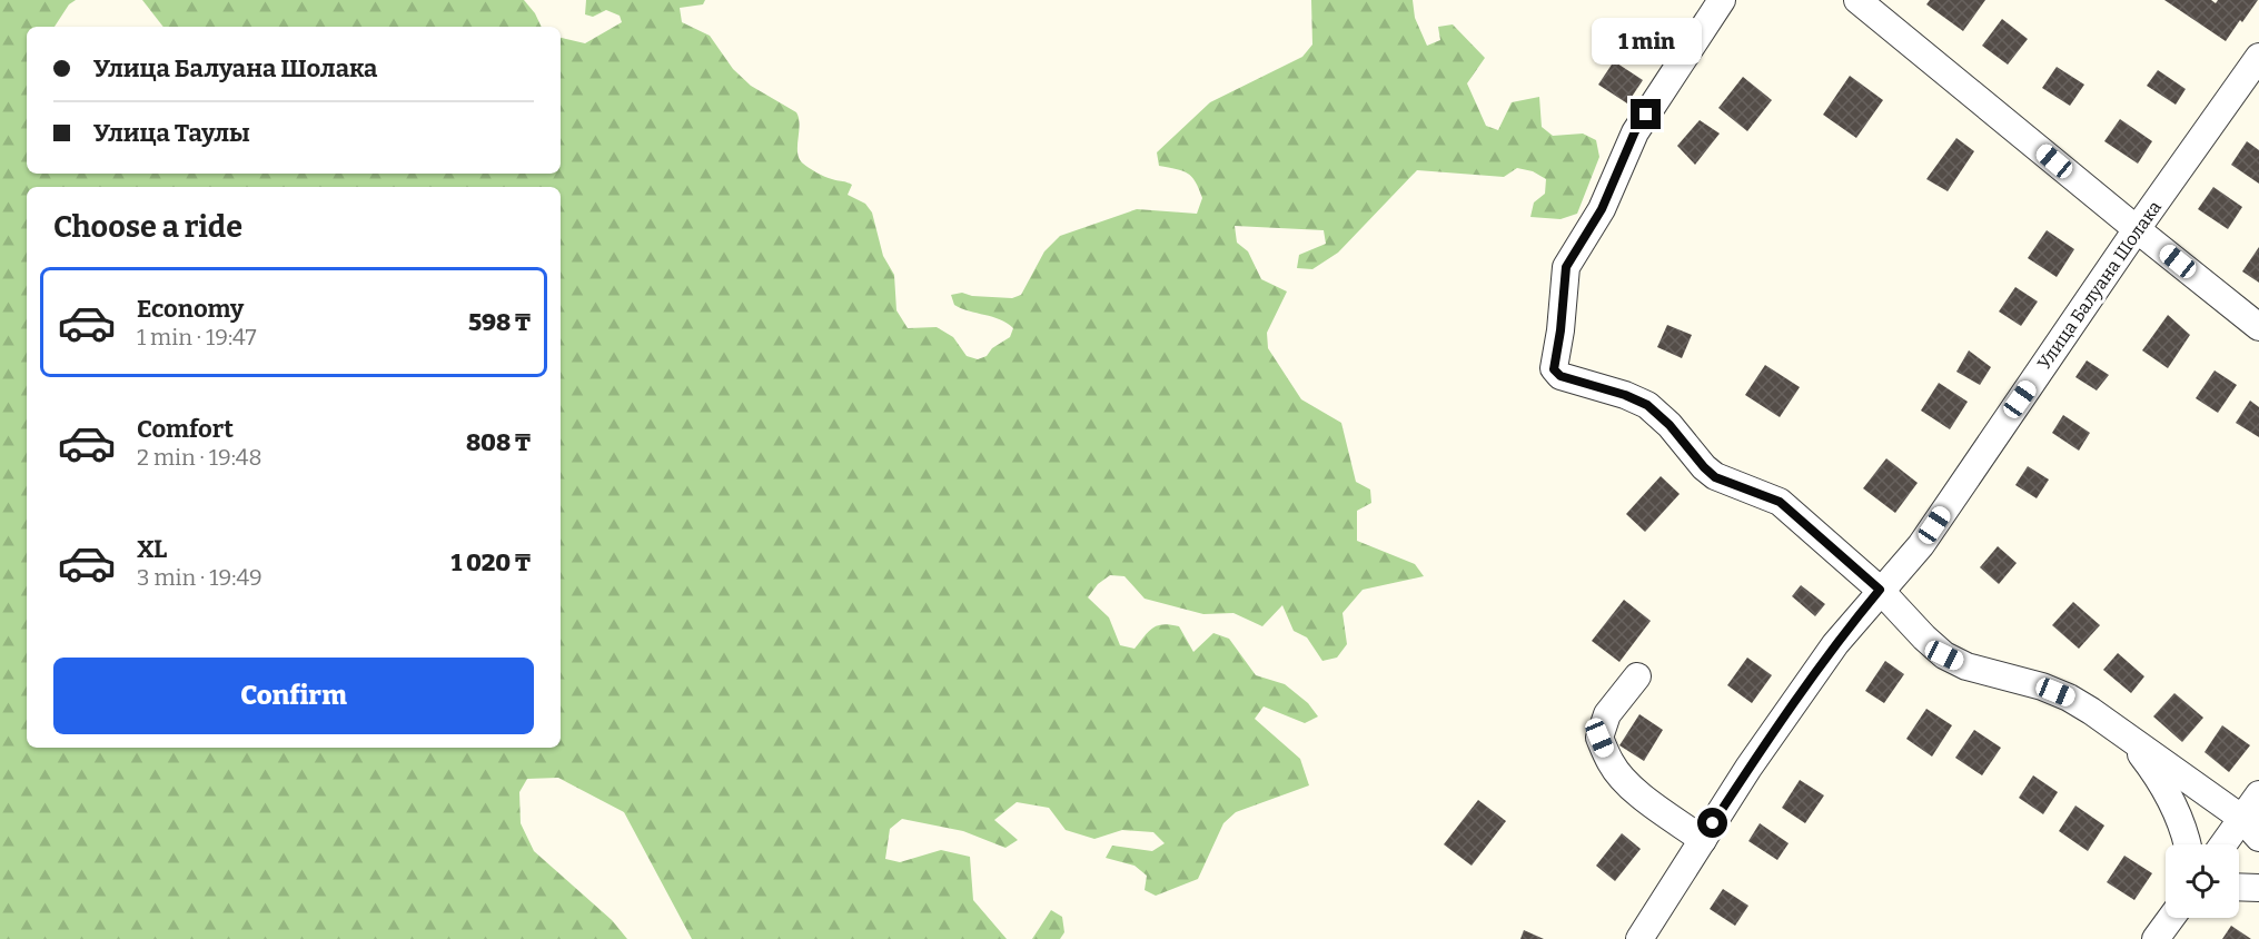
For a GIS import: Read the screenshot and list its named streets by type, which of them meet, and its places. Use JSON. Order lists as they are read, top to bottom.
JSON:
{
  "streets": {
    "street": ["Улица Балуана Шолака"]
  },
  "page": {
    "bubble": "1 min",
    "banner": ["Улица Балуана Шолака", "Улица Таулы"],
    "heading": "Choose a ride",
    "list": [
      {
        "name": "Economy",
        "note": "1 min · 19:47",
        "value": "598 ₸"
      },
      {
        "name": "Comfort",
        "note": "2 min · 19:48",
        "value": "808 ₸"
      },
      {
        "name": "XL",
        "note": "3 min · 19:49",
        "value": "1 020 ₸"
      }
    ],
    "buttons": "Confirm"
  }
}
